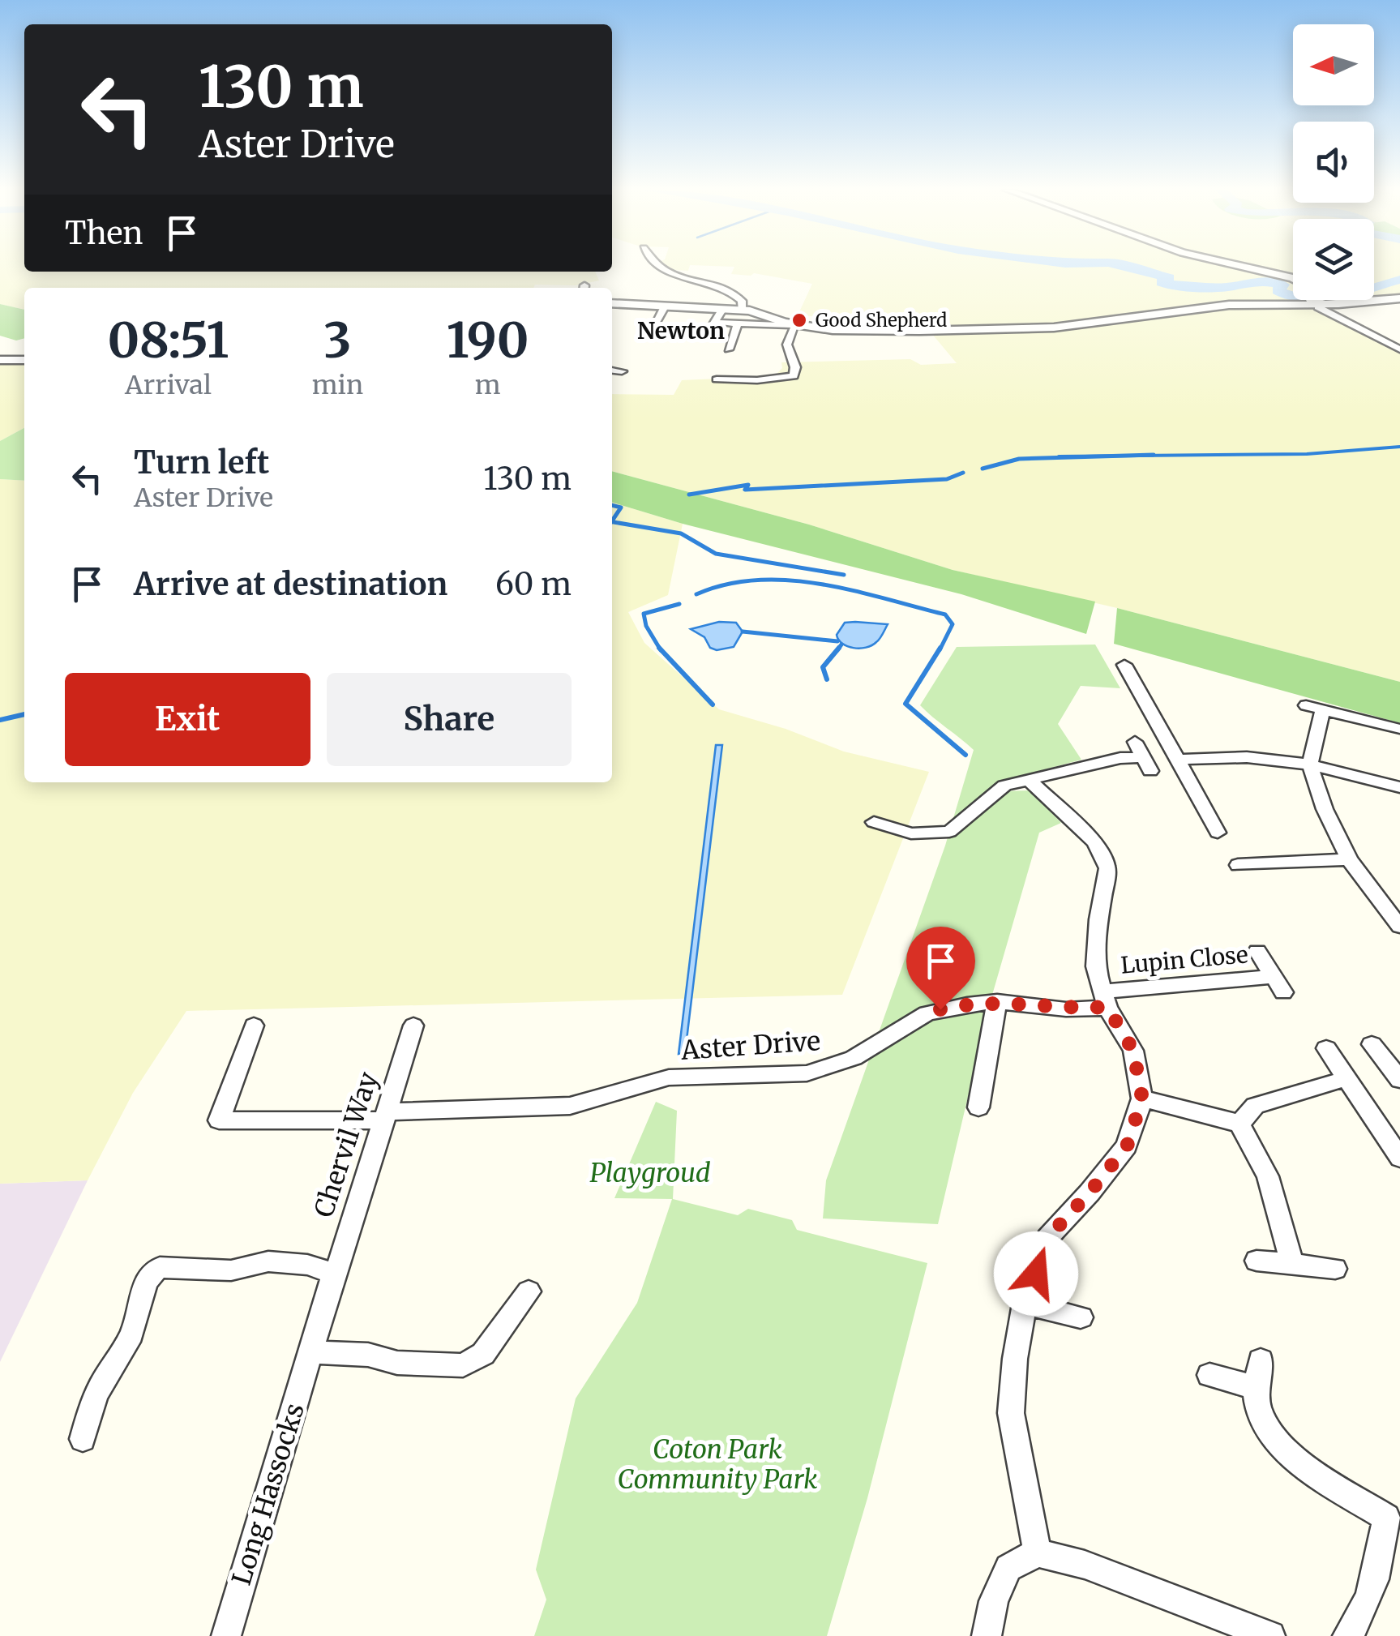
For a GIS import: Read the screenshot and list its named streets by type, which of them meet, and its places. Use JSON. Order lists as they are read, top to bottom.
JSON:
{
  "streets": {
    "street": [
      "Lupin Close",
      "Aster Drive",
      "Chervil Way",
      "Long Hassocks"
    ]
  },
  "crossings": [
    ["Lupin Close", "Aster Drive"],
    ["Aster Drive", "Chervil Way"],
    ["Chervil Way", "Long Hassocks"]
  ],
  "districts": ["Newton"],
  "parks": ["Playgroud", "Coton Park Community Park"],
  "places": ["Good Shepherd"],
  "north": "left",
  "page": {
    "turn": ["130 m", "Aster Drive"],
    "then": "Then",
    "eta": [
      "08:51",
      "Arrival",
      "3",
      "min",
      "190",
      "m"
    ],
    "list": [
      {
        "name": "Turn left",
        "note": "Aster Drive",
        "value": "130 m"
      },
      {
        "name": "Arrive at destination",
        "value": "60 m"
      }
    ],
    "buttons": ["Exit", "Share"]
  }
}
